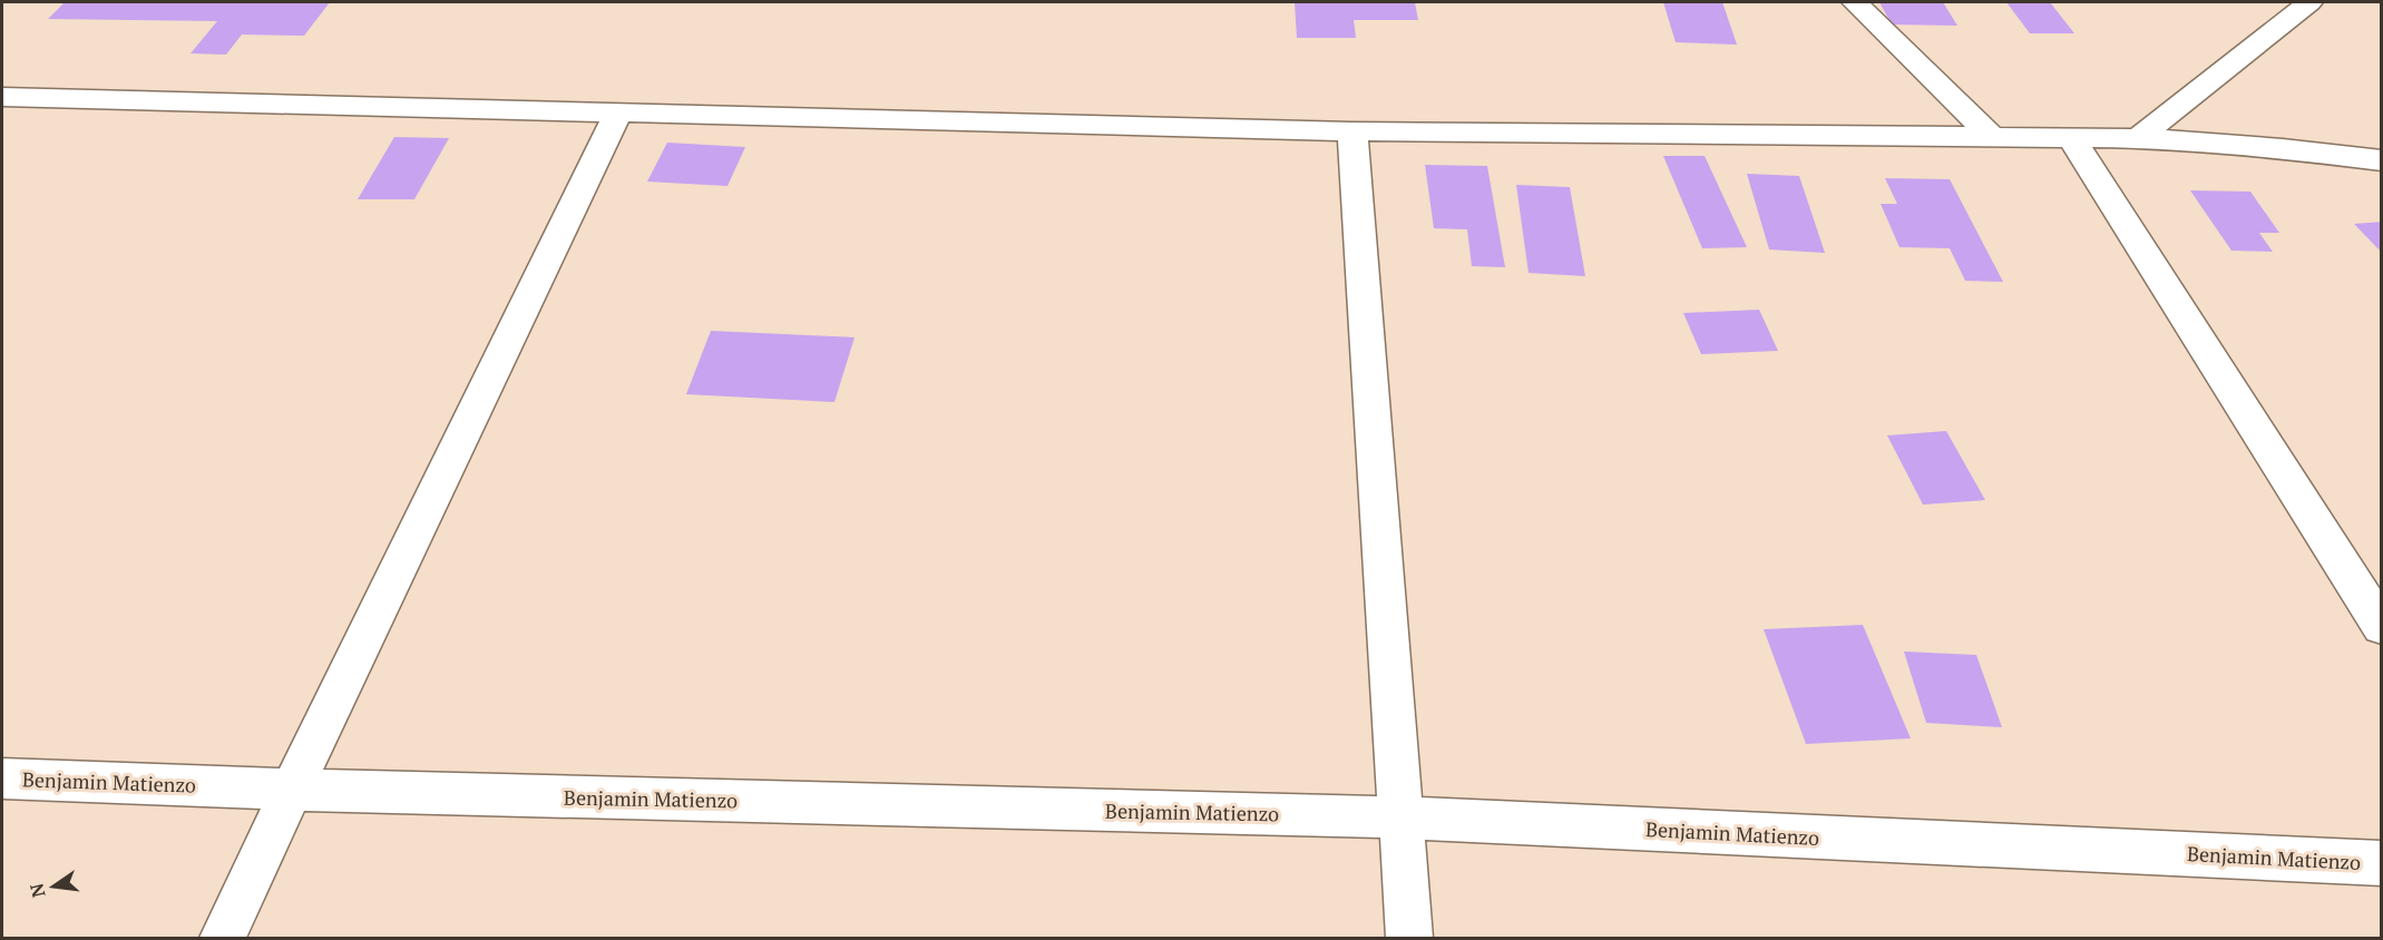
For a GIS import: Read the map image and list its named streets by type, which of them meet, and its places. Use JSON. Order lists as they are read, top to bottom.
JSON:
{
  "streets": {
    "street": ["Benjamin Matienzo"]
  },
  "north": "left"
}
